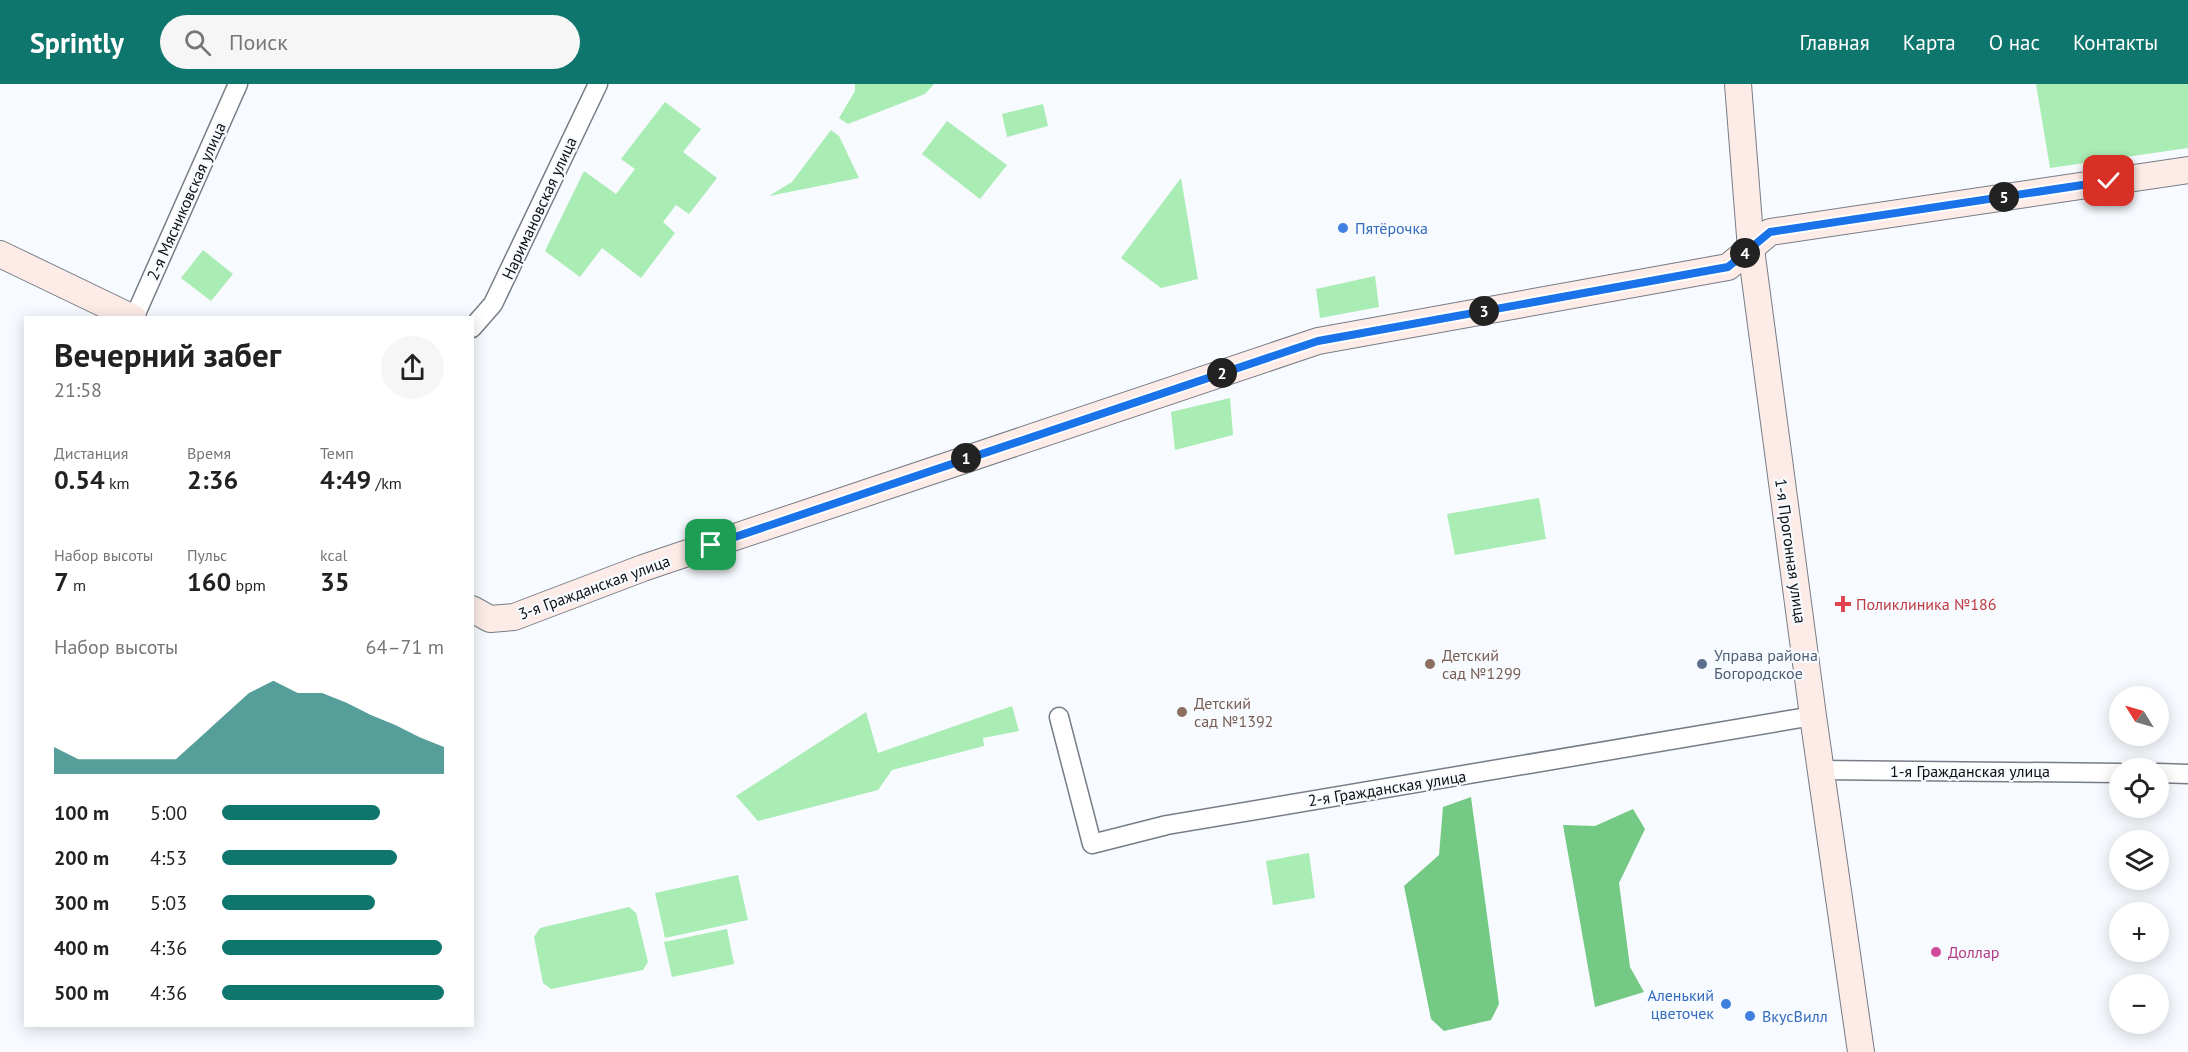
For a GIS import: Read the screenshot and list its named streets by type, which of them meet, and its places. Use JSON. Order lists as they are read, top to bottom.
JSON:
{
  "streets": {
    "street": [
      "2-я Мясниковская улица",
      "Наримановская улица",
      "1-я Прогонная улица",
      "3-я Гражданская улица",
      "1-я Гражданская улица",
      "2-я Гражданская улица"
    ]
  },
  "crossings": [
    ["1-я Прогонная улица", "3-я Гражданская улица"],
    ["1-я Прогонная улица", "1-я Гражданская улица"],
    ["1-я Прогонная улица", "2-я Гражданская улица"]
  ],
  "places": {
    "other": [
      "Пятёрочка",
      "Детский сад №1299",
      "Управа района Богородское",
      "Детский сад №1392",
      "Доллар",
      "Аленький цветочек",
      "ВкусВилл"
    ],
    "health": ["Поликлиника №186"]
  },
  "north": "top left",
  "page": {
    "header": "Sprintly",
    "search": "Поиск",
    "nav": [
      "Главная",
      "Карта",
      "О нас",
      "Контакты"
    ],
    "pins": [
      "5",
      "4",
      "3",
      "2",
      "1"
    ],
    "heading": ["Вечерний забег", "21:58"],
    "stats": [
      ["Дистанция", "0.54 km"],
      ["Время", "2:36"],
      ["Темп", "4:49 /km"],
      ["Набор высоты", "7 m"],
      ["Пульс", "160 bpm"],
      ["kcal", "35"]
    ],
    "chart": ["Набор высоты", "64–71 m"],
    "map_buttons": ["+", "−"],
    "list": [
      {
        "name": "100 m",
        "note": "5:00"
      },
      {
        "name": "200 m",
        "note": "4:53"
      },
      {
        "name": "300 m",
        "note": "5:03"
      },
      {
        "name": "400 m",
        "note": "4:36"
      },
      {
        "name": "500 m",
        "note": "4:36"
      }
    ]
  }
}
